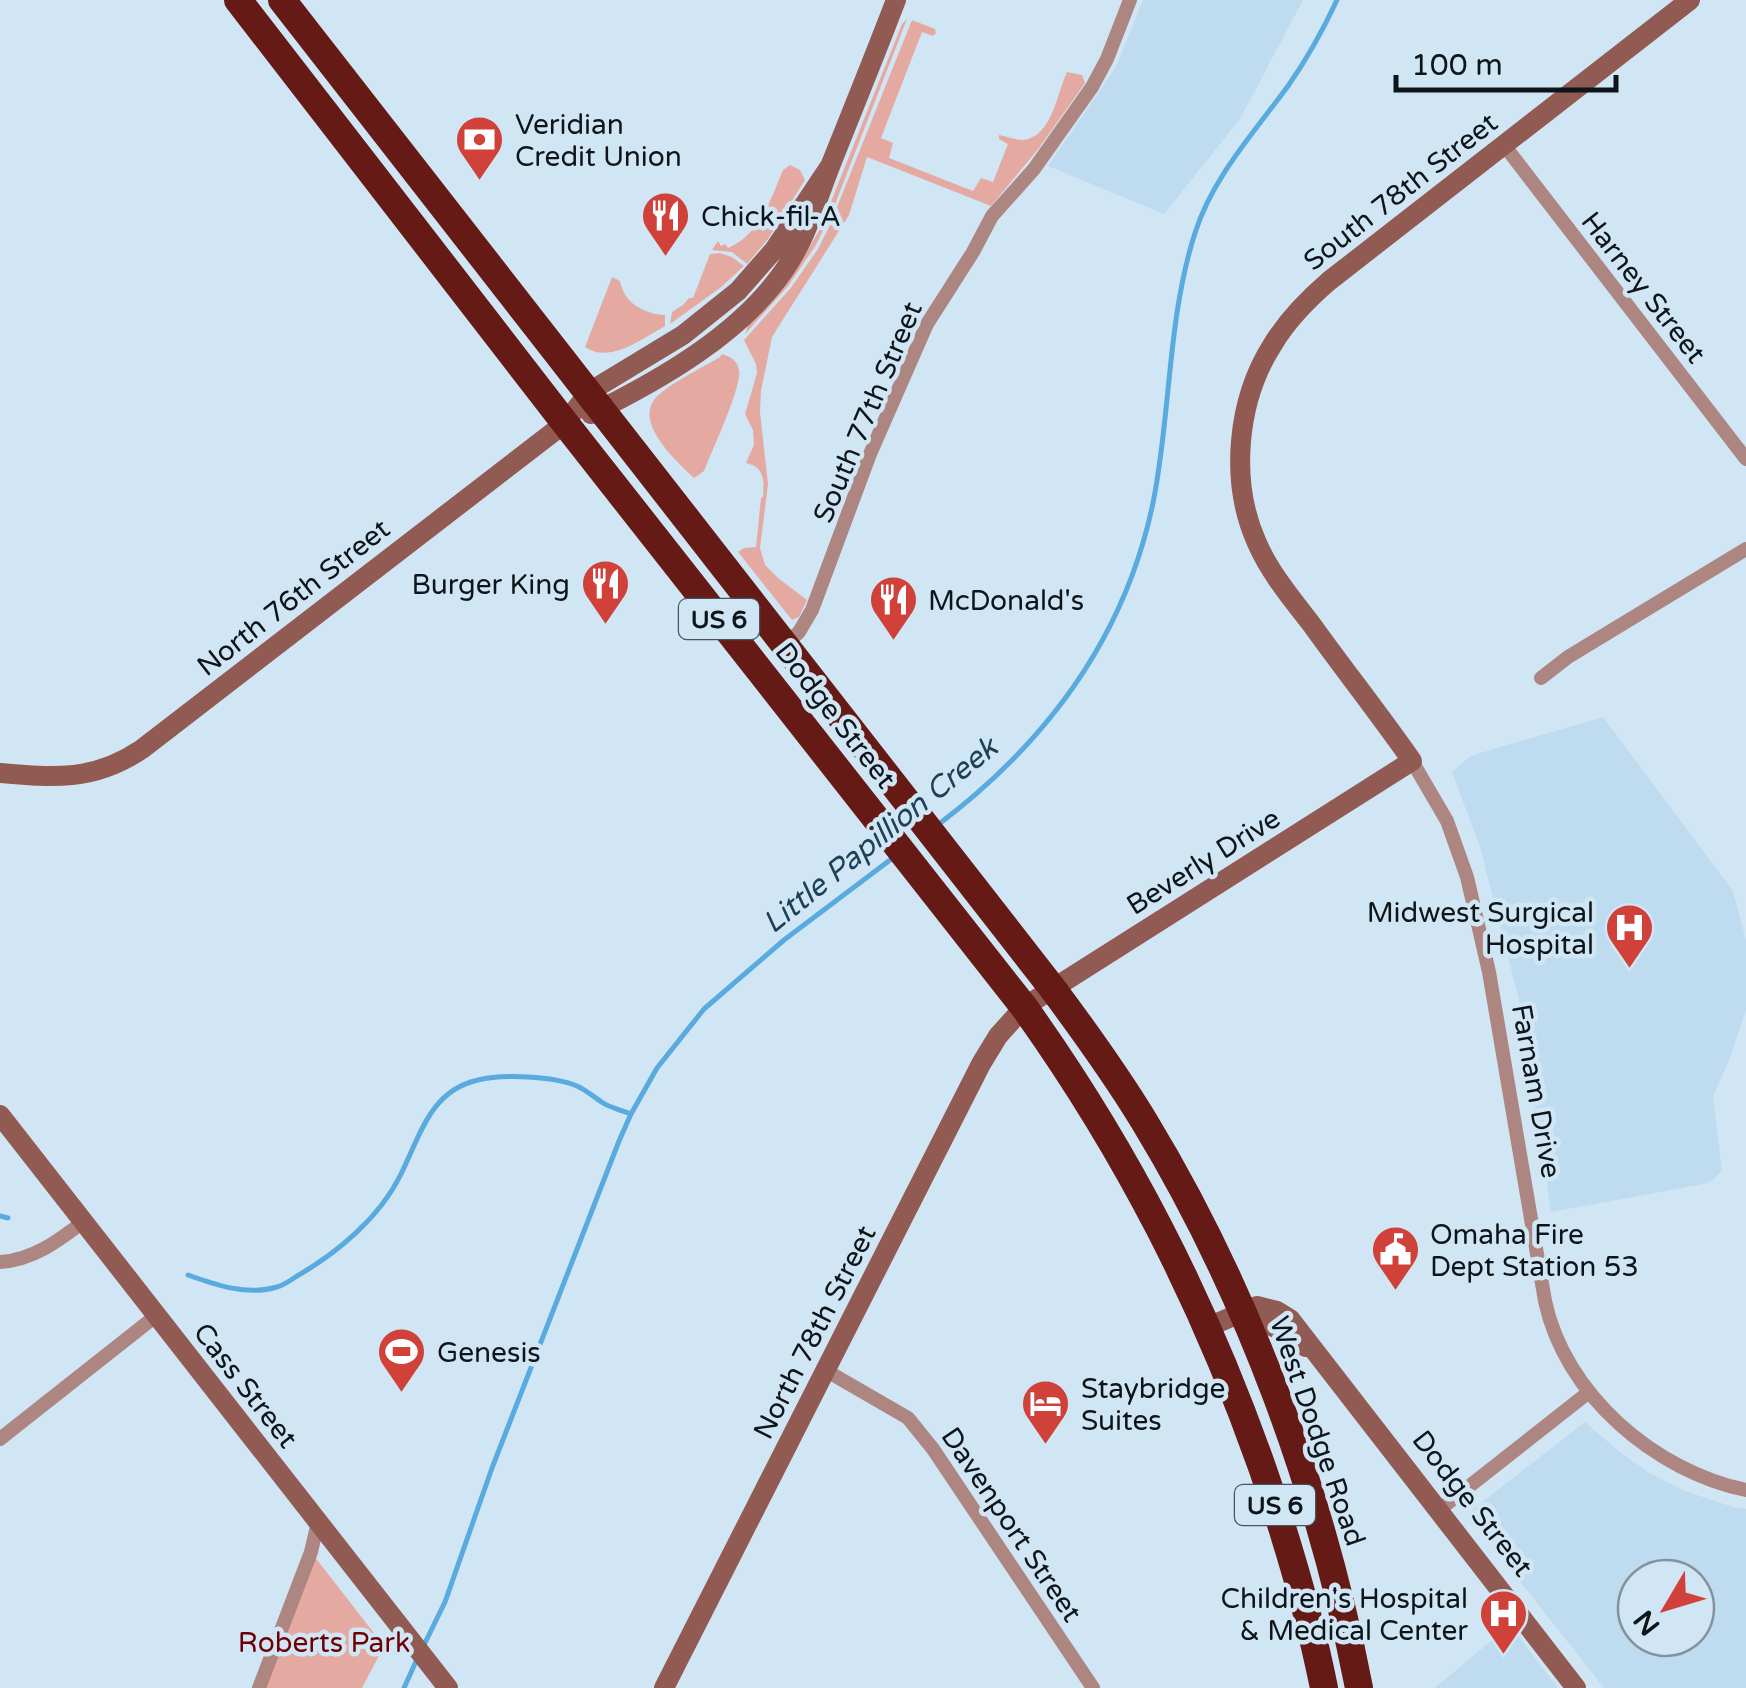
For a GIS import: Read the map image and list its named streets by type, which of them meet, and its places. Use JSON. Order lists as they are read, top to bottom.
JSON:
{
  "streets": {
    "highway": ["US 6", "Dodge Street", "West Dodge Road"],
    "main road": [
      "South 78th Street",
      "North 76th Street",
      "Beverly Drive",
      "Farnam Drive",
      "North 78th Street",
      "Cass Street"
    ],
    "street": ["Harney Street", "South 77th Street", "Davenport Street"]
  },
  "crossings": [
    ["South 78th Street", "Harney Street"],
    ["South 78th Street", "Farnam Drive"],
    ["South 77th Street", "Dodge Street"],
    ["North 76th Street", "Dodge Street"],
    ["US 6", "Dodge Street"],
    ["Dodge Street", "Beverly Drive"],
    ["Dodge Street", "North 78th Street"],
    ["Dodge Street", "West Dodge Road"],
    ["Beverly Drive", "Farnam Drive"],
    ["Beverly Drive", "North 78th Street"],
    ["North 78th Street", "Davenport Street"]
  ],
  "water": ["Little Papillion Creek"],
  "parks": ["Roberts Park"],
  "places": {
    "bank": ["Veridian Credit Union"],
    "restaurant": ["Chick-fil-A", "Burger King", "McDonald's"],
    "hospital": ["Midwest Surgical Hospital", "Children's Hospital & Medical Center"],
    "public building": ["Omaha Fire Dept Station 53"],
    "sports": ["Genesis"],
    "hotel": ["Staybridge Suites"]
  },
  "scale_bar": "100 m",
  "north": "bottom left"
}
